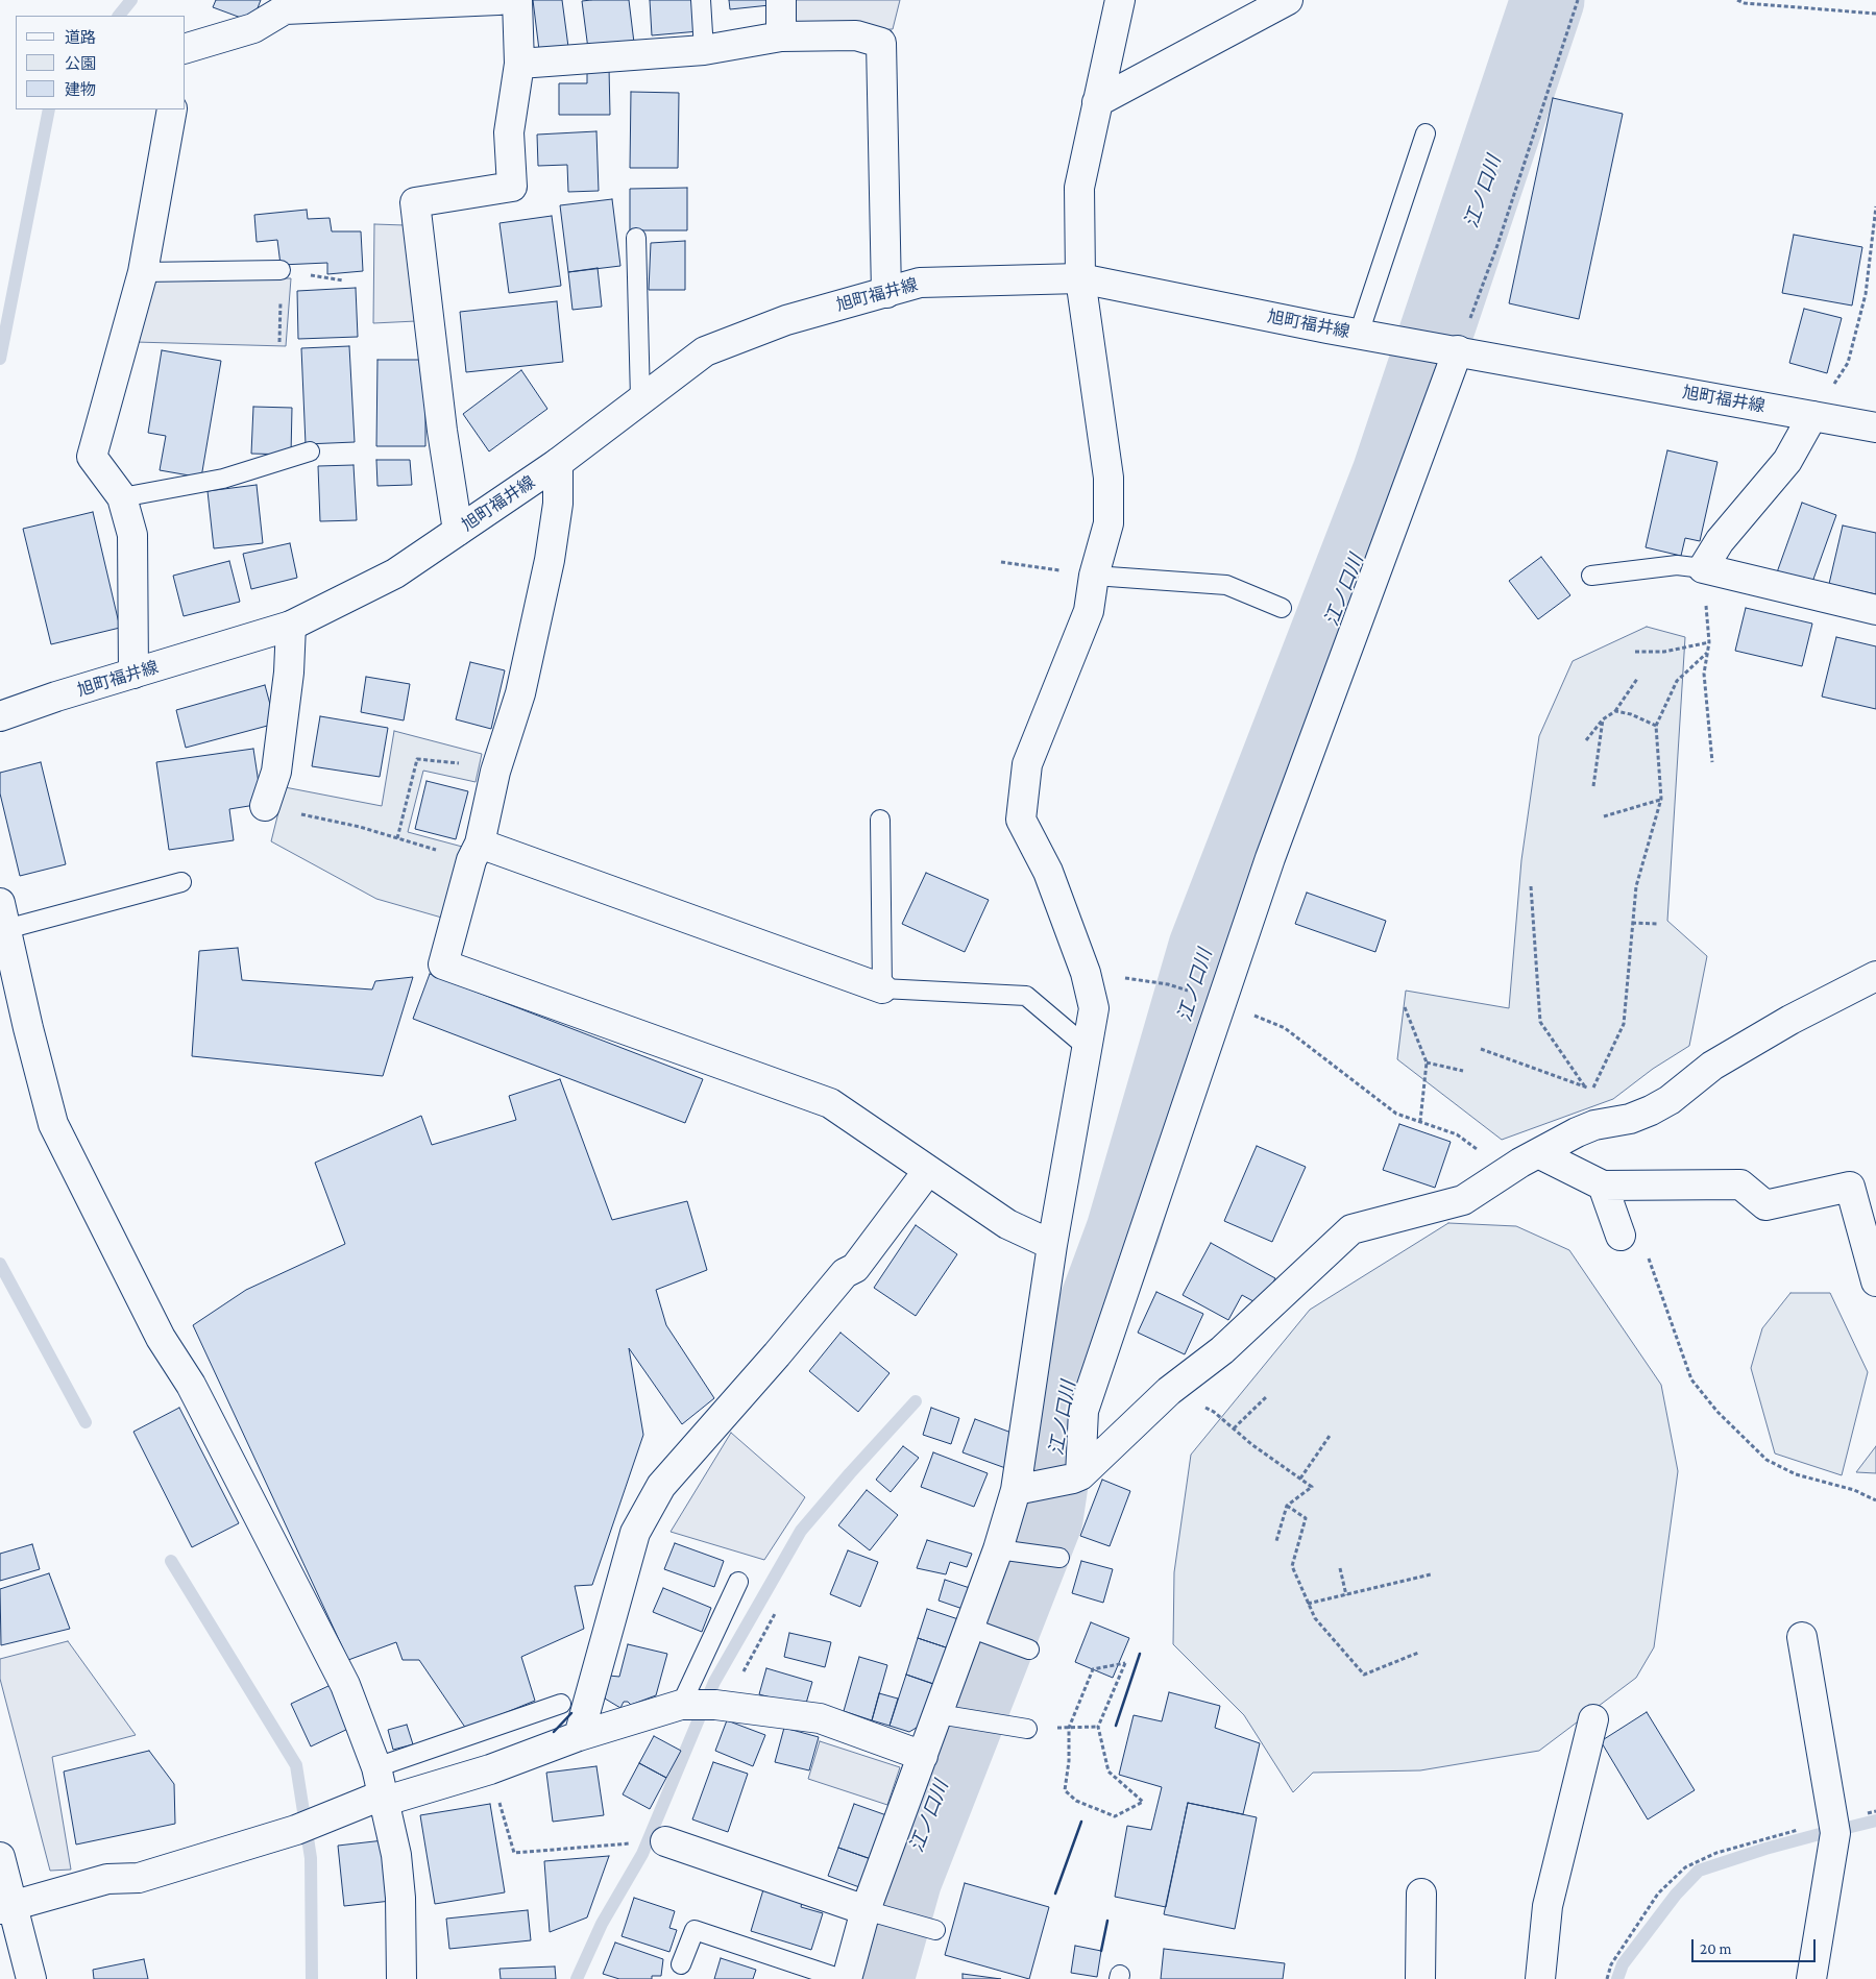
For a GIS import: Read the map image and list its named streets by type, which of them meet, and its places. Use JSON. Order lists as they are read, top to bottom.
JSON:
{
  "streets": {
    "main road": ["旭町福井線"]
  },
  "water": ["江ノ口川"],
  "legend": ["道路", "公園", "建物"],
  "scale_bar": "20 m"
}
